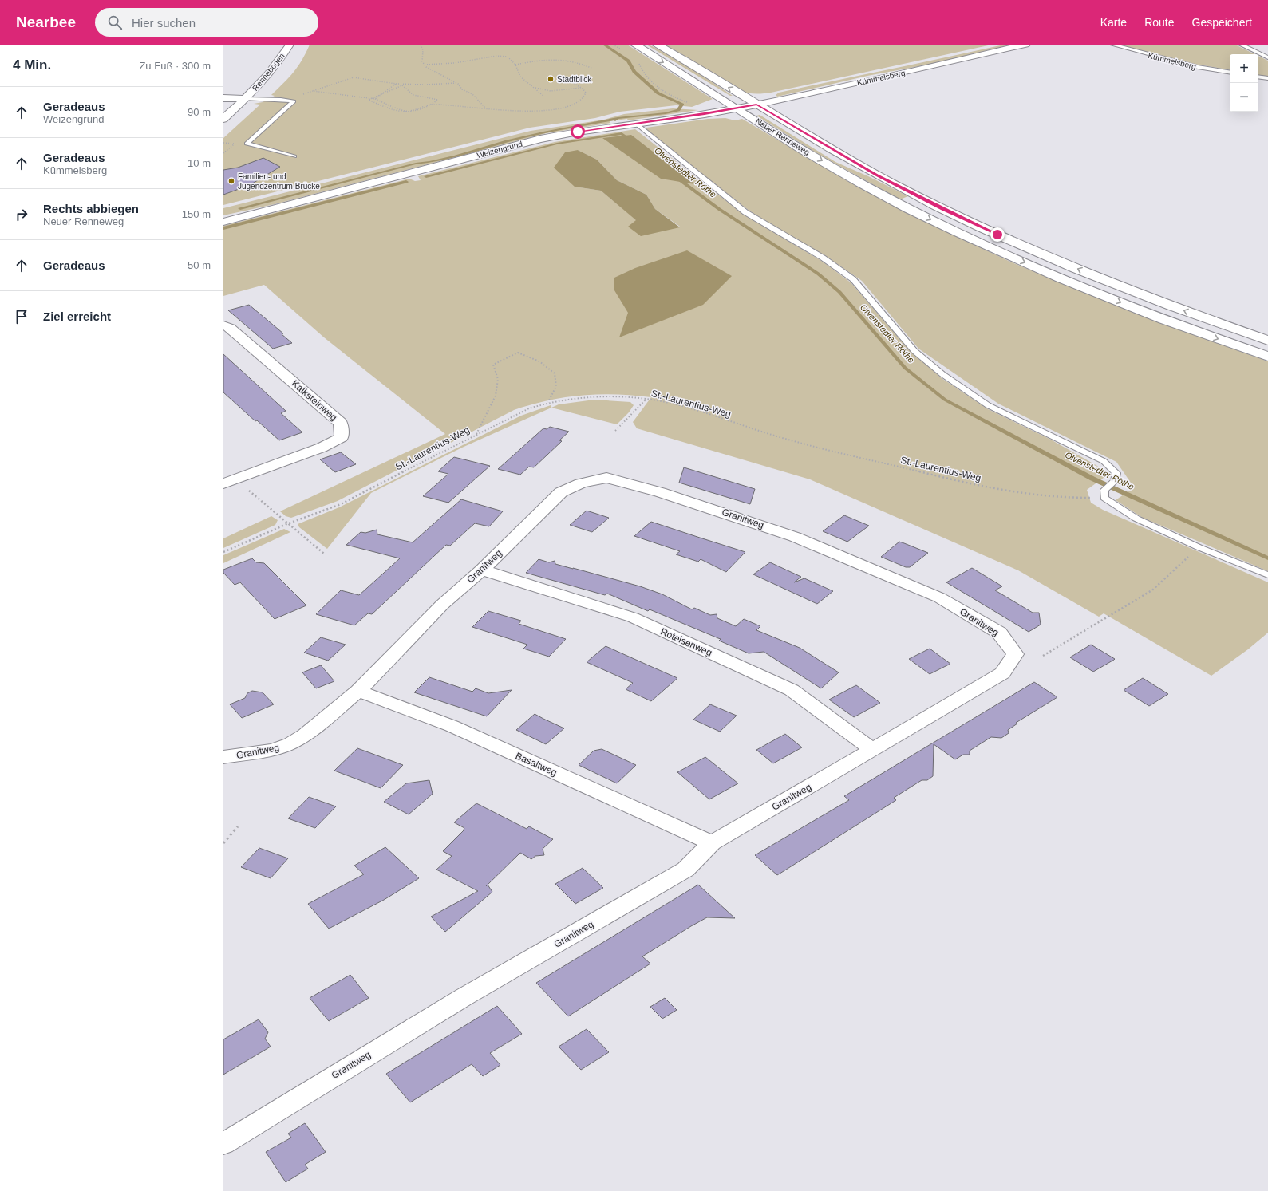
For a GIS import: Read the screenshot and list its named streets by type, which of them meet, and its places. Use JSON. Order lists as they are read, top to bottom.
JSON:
{
  "streets": {
    "main road": ["Kümmelsberg", "Neuer Renneweg", "Weizengrund"],
    "street": [
      "Rennebogen",
      "Kalksteinweg",
      "Granitweg",
      "Roteisenweg",
      "Basaltweg"
    ],
    "path": ["St.-Laurentius-Weg"]
  },
  "crossings": [
    ["Kümmelsberg", "Neuer Renneweg"],
    ["Kümmelsberg", "Weizengrund"],
    ["Neuer Renneweg", "Weizengrund"],
    ["Granitweg", "Roteisenweg"],
    ["Granitweg", "Basaltweg"]
  ],
  "water": ["Olvenstedter Röthe"],
  "places": ["Stadtblick", "Familien- und Jugendzentrum Brücke"],
  "page": {
    "header": "Nearbee",
    "search": "Hier suchen",
    "nav": ["Karte", "Route", "Gespeichert"],
    "heading": ["4 Min.", "Zu Fuß · 300 m"],
    "map_buttons": ["+", "−"],
    "list": [
      ["Geradeaus", "Weizengrund", "90 m"],
      ["Geradeaus", "Kümmelsberg", "10 m"],
      ["Rechts abbiegen", "Neuer Renneweg", "150 m"],
      ["Geradeaus", "50 m"],
      "Ziel erreicht"
    ]
  }
}
